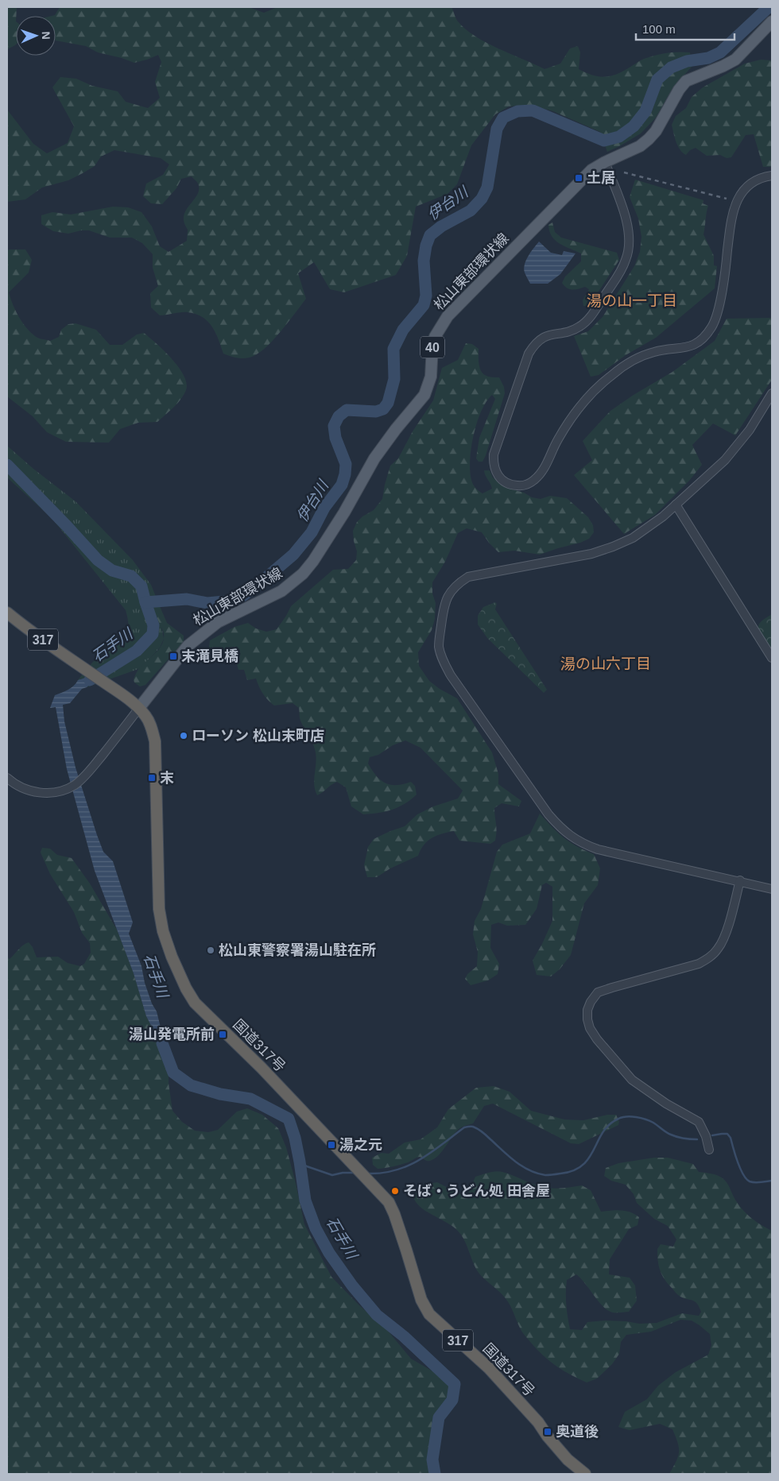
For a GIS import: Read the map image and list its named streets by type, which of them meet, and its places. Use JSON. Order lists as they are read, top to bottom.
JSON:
{
  "streets": {
    "highway": ["317", "国道317号"],
    "main road": ["松山東部環状線", "40"]
  },
  "crossings": [
    ["松山東部環状線", "国道317号"]
  ],
  "districts": ["湯の山一丁目", "湯の山六丁目"],
  "water": ["伊台川", "石手川"],
  "places": {
    "transit": [
      "土居",
      "末滝見橋",
      "末",
      "湯山発電所前",
      "湯之元",
      "奥道後"
    ],
    "other": ["ローソン 松山末町店", "松山東警察署湯山駐在所", "そば・うどん処 田舎屋"]
  },
  "scale_bar": "100 m",
  "north": "right"
}
